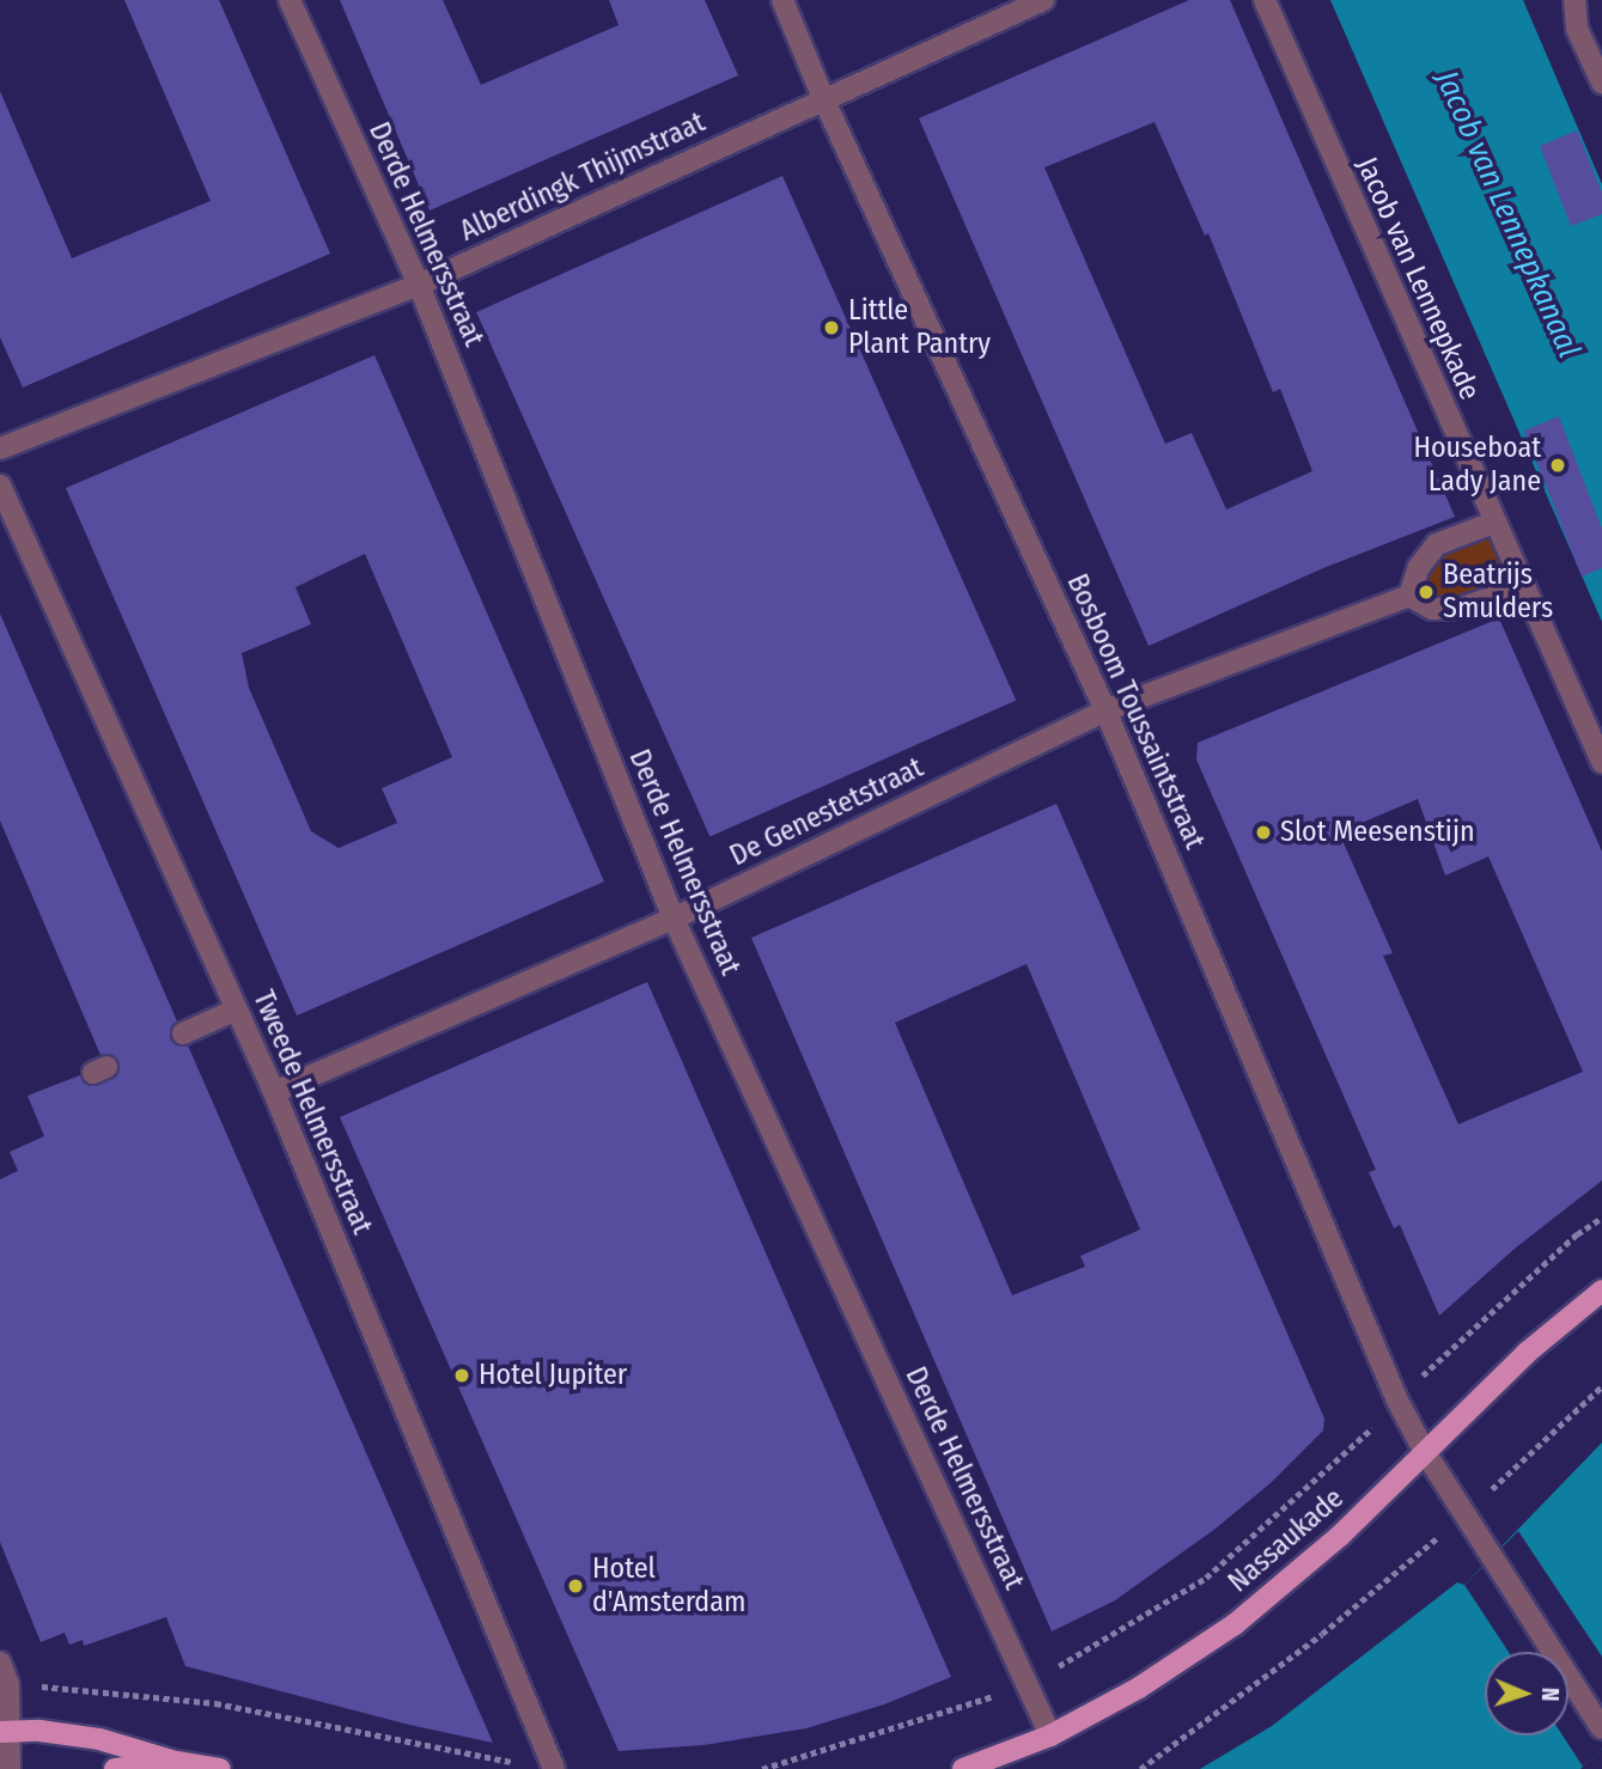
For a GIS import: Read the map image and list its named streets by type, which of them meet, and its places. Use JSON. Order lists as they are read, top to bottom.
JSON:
{
  "streets": {
    "main road": ["Nassaukade"],
    "street": [
      "Alberdingk Thijmstraat",
      "Derde Helmersstraat",
      "Jacob van Lennepkade",
      "Bosboom Toussaintstraat",
      "De Genestetstraat",
      "Tweede Helmersstraat"
    ]
  },
  "crossings": [
    ["Alberdingk Thijmstraat", "Derde Helmersstraat"],
    ["Alberdingk Thijmstraat", "Bosboom Toussaintstraat"],
    ["Derde Helmersstraat", "De Genestetstraat"],
    ["Derde Helmersstraat", "Nassaukade"],
    ["Bosboom Toussaintstraat", "De Genestetstraat"],
    ["Bosboom Toussaintstraat", "Nassaukade"],
    ["De Genestetstraat", "Tweede Helmersstraat"]
  ],
  "water": ["Jacob van Lennepkanaal"],
  "places": [
    "Little Plant Pantry",
    "Houseboat Lady Jane",
    "Beatrijs Smulders",
    "Slot Meesenstijn",
    "Hotel Jupiter",
    "Hotel d'Amsterdam"
  ],
  "north": "right"
}
